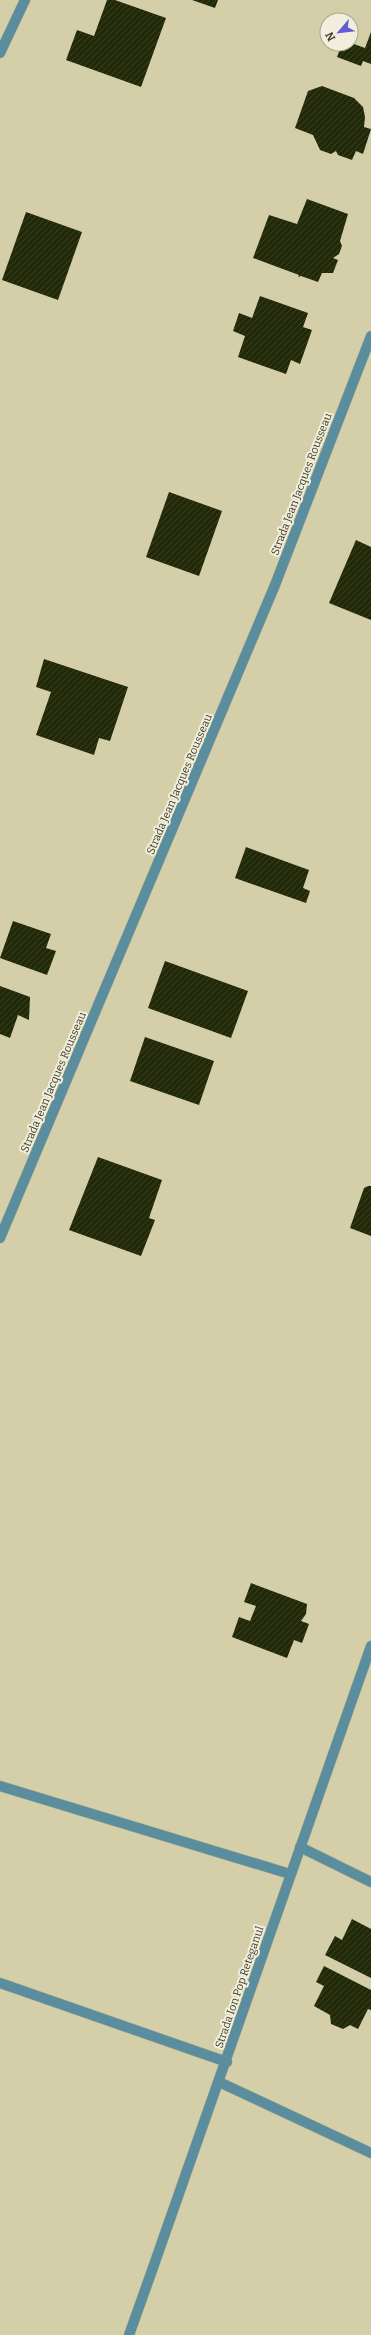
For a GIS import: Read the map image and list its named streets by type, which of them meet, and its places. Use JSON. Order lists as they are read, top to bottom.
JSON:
{
  "streets": {
    "street": ["Strada Jean Jacques Rousseau", "Strada Ion Pop Reteganul"]
  },
  "north": "bottom left"
}
